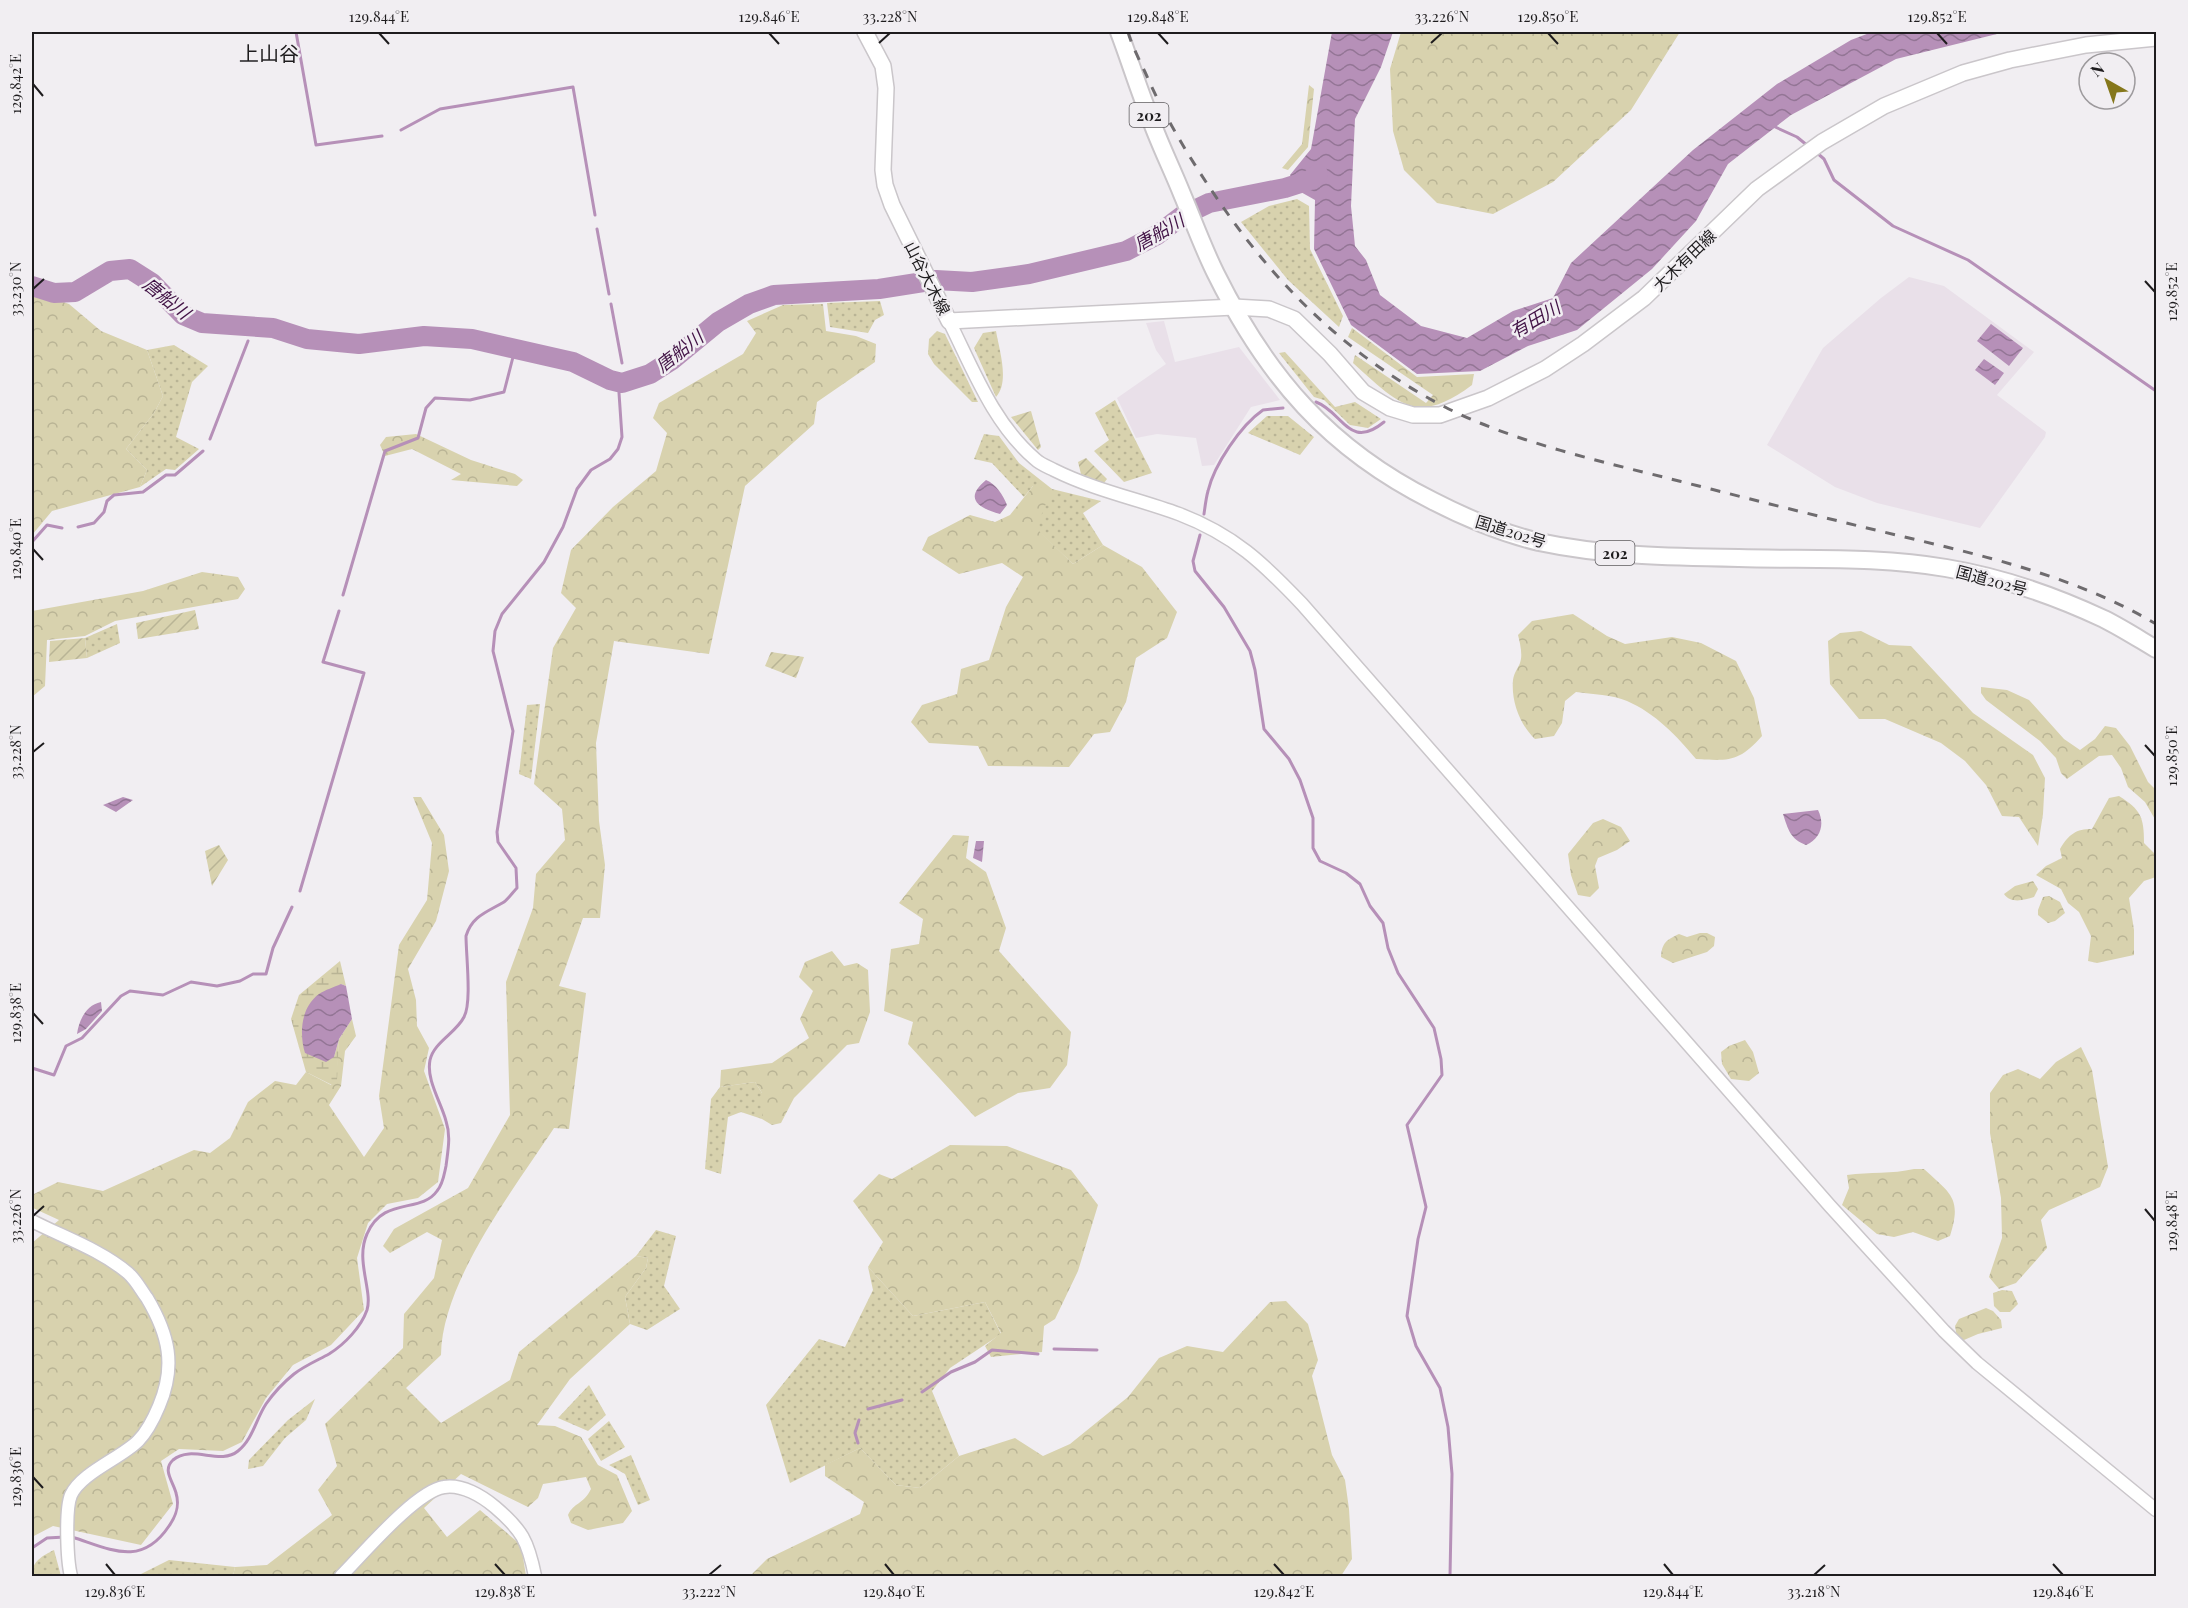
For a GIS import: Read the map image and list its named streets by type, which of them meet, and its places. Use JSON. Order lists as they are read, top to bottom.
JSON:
{
  "streets": {
    "highway": ["202", "国道202号"],
    "main road": ["大木有田線", "山谷大木線"]
  },
  "crossings": [
    ["大木有田線", "山谷大木線"],
    ["大木有田線", "国道202号"],
    ["山谷大木線", "国道202号"]
  ],
  "districts": ["上山谷"],
  "water": ["唐船川", "有田川"],
  "north": "top left",
  "coordinates": [
    "129.844°E",
    "129.846°E",
    "33.228°N",
    "129.848°E",
    "33.226°N",
    "129.850°E",
    "129.852°E",
    "129.842°E",
    "33.230°N",
    "129.840°E",
    "129.838°E",
    "129.836°E",
    "33.222°N",
    "33.218°N"
  ]
}
